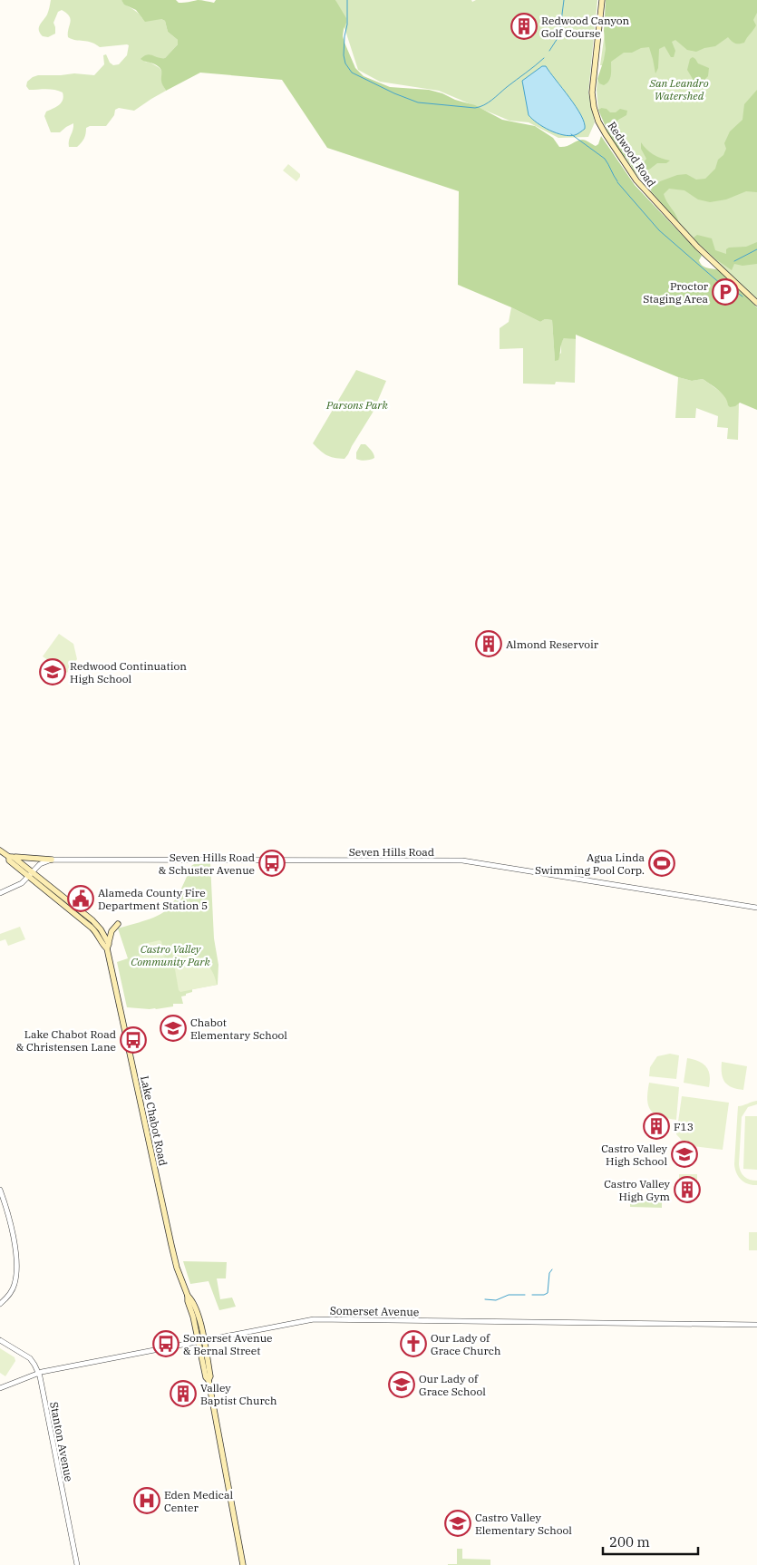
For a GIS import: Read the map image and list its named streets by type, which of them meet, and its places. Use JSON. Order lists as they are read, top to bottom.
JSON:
{
  "streets": {
    "main road": ["Redwood Road", "Lake Chabot Road"],
    "street": ["Seven Hills Road", "Somerset Avenue", "Stanton Avenue"]
  },
  "crossings": [
    ["Lake Chabot Road", "Somerset Avenue"],
    ["Somerset Avenue", "Stanton Avenue"]
  ],
  "parks": ["San Leandro Watershed", "Parsons Park", "Castro Valley Community Park"],
  "places": {
    "building": [
      "Redwood Canyon Golf Course",
      "Almond Reservoir",
      "F13",
      "Castro Valley High Gym",
      "Valley Baptist Church"
    ],
    "parking": ["Proctor Staging Area"],
    "school or university": [
      "Redwood Continuation High School",
      "Chabot Elementary School",
      "Castro Valley High School",
      "Our Lady of Grace School",
      "Castro Valley Elementary School"
    ],
    "bus stop": ["Seven Hills Road & Schuster Avenue", "Lake Chabot Road & Christensen Lane", "Somerset Avenue & Bernal Street"],
    "sports": ["Agua Linda Swimming Pool Corp."],
    "public building": ["Alameda County Fire Department Station 5"],
    "church": ["Our Lady of Grace Church"],
    "hospital": ["Eden Medical Center"]
  },
  "scale_bar": "200 m"
}
